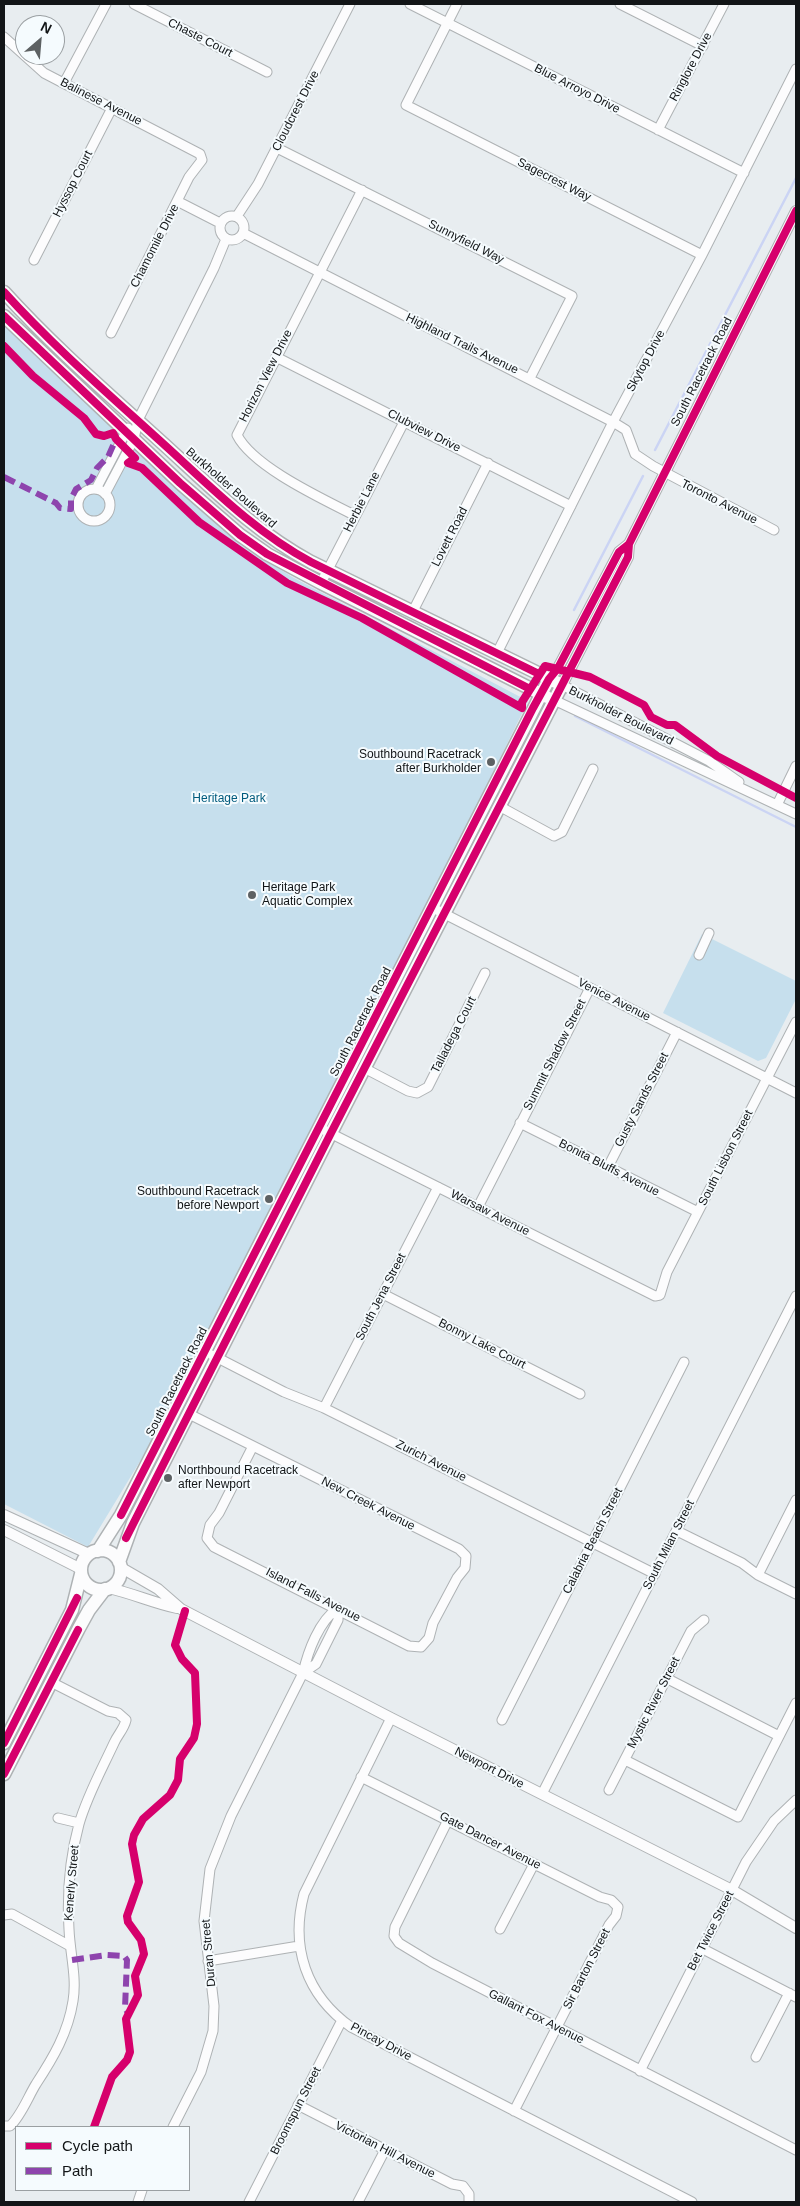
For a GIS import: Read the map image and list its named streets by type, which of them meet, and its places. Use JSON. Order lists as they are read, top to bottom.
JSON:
{
  "streets": {
    "main road": ["South Racetrack Road", "Burkholder Boulevard"],
    "street": [
      "Chaste Court",
      "Ringlore Drive",
      "Blue Arroyo Drive",
      "Balinese Avenue",
      "Cloudcrest Drive",
      "Sagecrest Way",
      "Hyssop Court",
      "Sunnyfield Way",
      "Chamomile Drive",
      "Highland Trails Avenue",
      "Skytop Drive",
      "Horizon View Drive",
      "Clubview Drive",
      "Herbie Lane",
      "Toronto Avenue",
      "Lovett Road",
      "Venice Avenue",
      "Talladega Court",
      "Summit Shadow Street",
      "Gusty Sands Street",
      "South Lisbon Street",
      "Bonita Bluffs Avenue",
      "Warsaw Avenue",
      "South Jena Street",
      "Bonny Lake Court",
      "Zurich Avenue",
      "New Creek Avenue",
      "Calabria Beach Street",
      "South Milan Street",
      "Island Falls Avenue",
      "Mystic River Street",
      "Newport Drive",
      "Gate Dancer Avenue",
      "Kenerly Street",
      "Bet Twice Street",
      "Duran Street",
      "Sir Barton Street",
      "Gallant Fox Avenue",
      "Pincay Drive",
      "Broomspun Street",
      "Victorian Hill Avenue"
    ]
  },
  "crossings": [
    ["Ringlore Drive", "Blue Arroyo Drive"],
    ["Blue Arroyo Drive", "Sagecrest Way"],
    ["Blue Arroyo Drive", "Skytop Drive"],
    ["Balinese Avenue", "Hyssop Court"],
    ["Balinese Avenue", "Chamomile Drive"],
    ["Cloudcrest Drive", "Sunnyfield Way"],
    ["Cloudcrest Drive", "Highland Trails Avenue"],
    ["Sagecrest Way", "Skytop Drive"],
    ["Sunnyfield Way", "Highland Trails Avenue"],
    ["Sunnyfield Way", "Horizon View Drive"],
    ["Highland Trails Avenue", "Skytop Drive"],
    ["Highland Trails Avenue", "South Racetrack Road"],
    ["Highland Trails Avenue", "Horizon View Drive"],
    ["Highland Trails Avenue", "Toronto Avenue"],
    ["Skytop Drive", "Clubview Drive"],
    ["Skytop Drive", "Burkholder Boulevard"],
    ["South Racetrack Road", "Burkholder Boulevard"],
    ["South Racetrack Road", "Toronto Avenue"],
    ["South Racetrack Road", "Venice Avenue"],
    ["South Racetrack Road", "Talladega Court"],
    ["South Racetrack Road", "Warsaw Avenue"],
    ["South Racetrack Road", "Zurich Avenue"],
    ["South Racetrack Road", "New Creek Avenue"],
    ["South Racetrack Road", "Newport Drive"],
    ["Horizon View Drive", "Clubview Drive"],
    ["Horizon View Drive", "Herbie Lane"],
    ["Clubview Drive", "Herbie Lane"],
    ["Clubview Drive", "Lovett Road"],
    ["Burkholder Boulevard", "Herbie Lane"],
    ["Burkholder Boulevard", "Lovett Road"],
    ["Venice Avenue", "Summit Shadow Street"],
    ["Venice Avenue", "Gusty Sands Street"],
    ["Venice Avenue", "South Lisbon Street"],
    ["Summit Shadow Street", "Bonita Bluffs Avenue"],
    ["Summit Shadow Street", "Warsaw Avenue"],
    ["Gusty Sands Street", "Bonita Bluffs Avenue"],
    ["South Lisbon Street", "Bonita Bluffs Avenue"],
    ["South Lisbon Street", "Warsaw Avenue"],
    ["Warsaw Avenue", "South Jena Street"],
    ["South Jena Street", "Bonny Lake Court"],
    ["South Jena Street", "Zurich Avenue"],
    ["Zurich Avenue", "Calabria Beach Street"],
    ["Zurich Avenue", "South Milan Street"],
    ["New Creek Avenue", "Island Falls Avenue"],
    ["South Milan Street", "Newport Drive"],
    ["Island Falls Avenue", "Duran Street"],
    ["Newport Drive", "Bet Twice Street"],
    ["Newport Drive", "Duran Street"],
    ["Newport Drive", "Pincay Drive"],
    ["Gate Dancer Avenue", "Sir Barton Street"],
    ["Gate Dancer Avenue", "Gallant Fox Avenue"],
    ["Gate Dancer Avenue", "Pincay Drive"],
    ["Bet Twice Street", "Gallant Fox Avenue"],
    ["Sir Barton Street", "Gallant Fox Avenue"],
    ["Sir Barton Street", "Pincay Drive"],
    ["Pincay Drive", "Broomspun Street"],
    ["Broomspun Street", "Victorian Hill Avenue"]
  ],
  "parks": ["Heritage Park"],
  "places": [
    "Southbound Racetrack after Burkholder",
    "Heritage Park Aquatic Complex",
    "Southbound Racetrack before Newport",
    "Northbound Racetrack after Newport"
  ],
  "legend": ["Cycle path", "Path"],
  "north": "top right"
}
